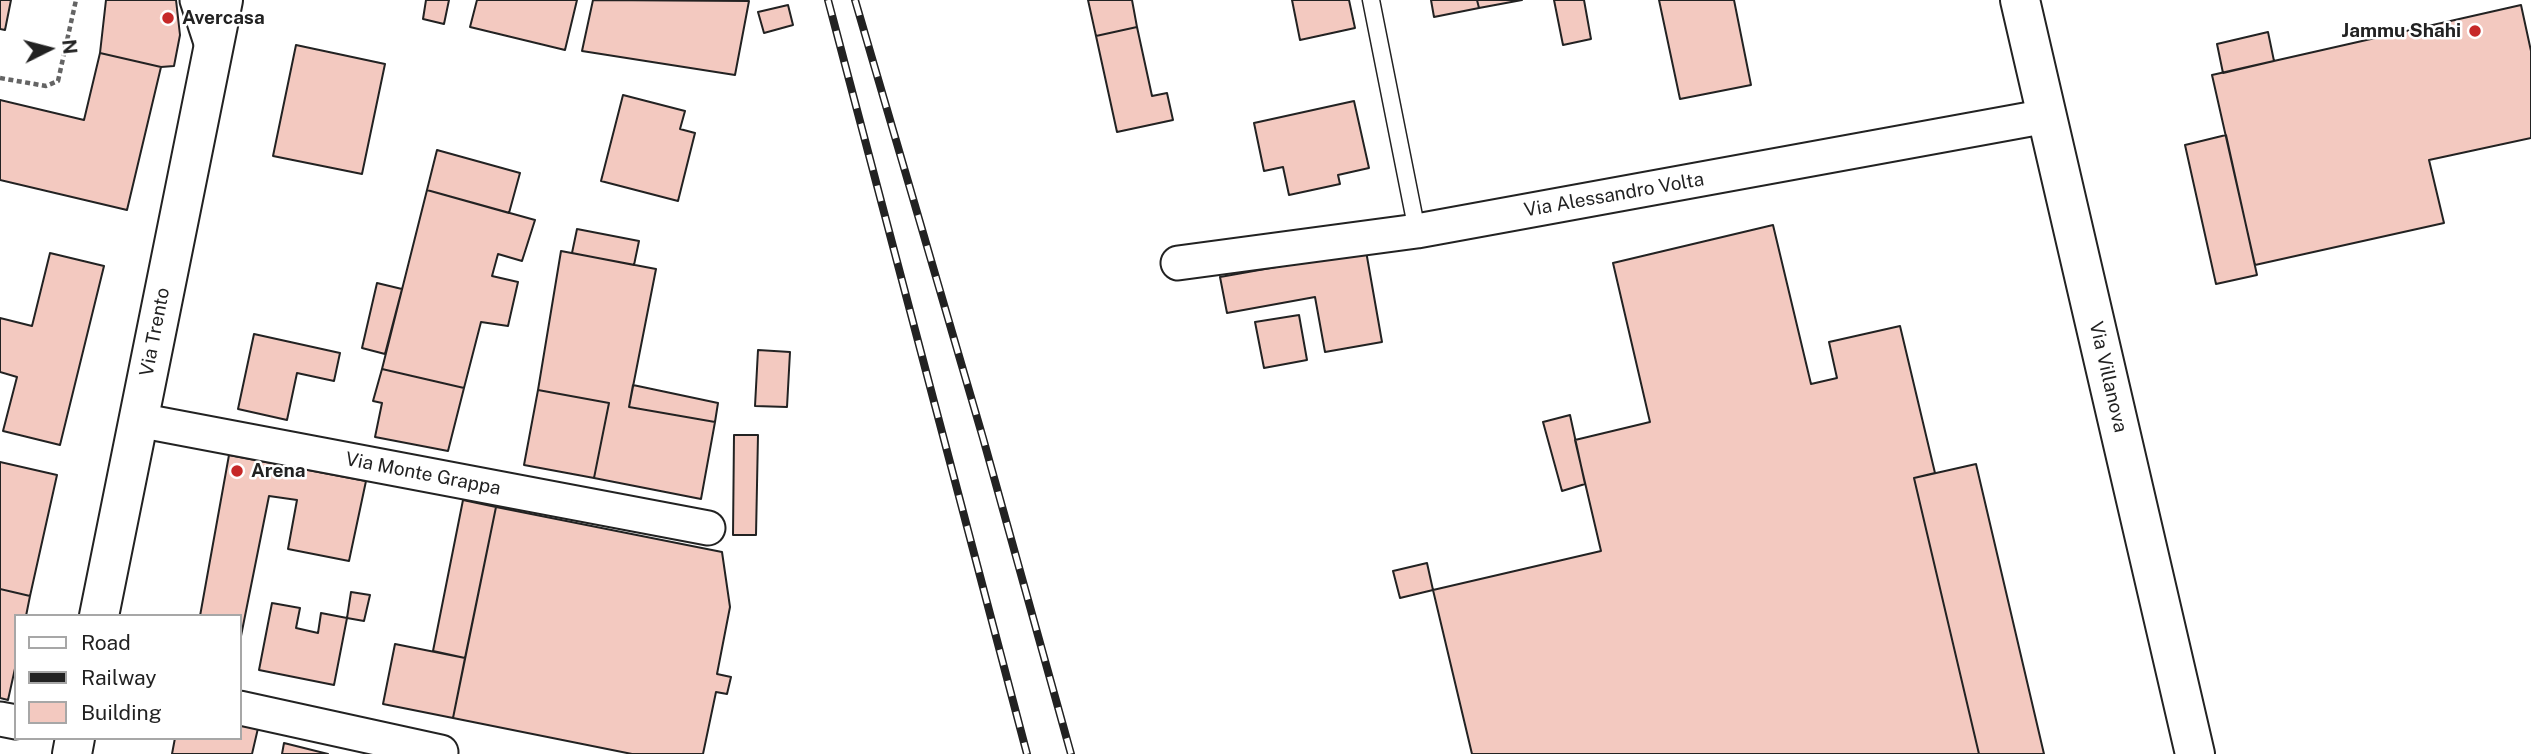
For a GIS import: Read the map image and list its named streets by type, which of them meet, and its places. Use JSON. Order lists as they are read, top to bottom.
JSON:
{
  "streets": {
    "main road": ["Via Trento", "Via Villanova"],
    "street": ["Via Alessandro Volta", "Via Monte Grappa"]
  },
  "crossings": [
    ["Via Alessandro Volta", "Via Villanova"],
    ["Via Trento", "Via Monte Grappa"]
  ],
  "places": ["Avercasa", "Jammu Shahi", "Arena"],
  "legend": ["Road", "Railway", "Building"],
  "north": "right"
}
